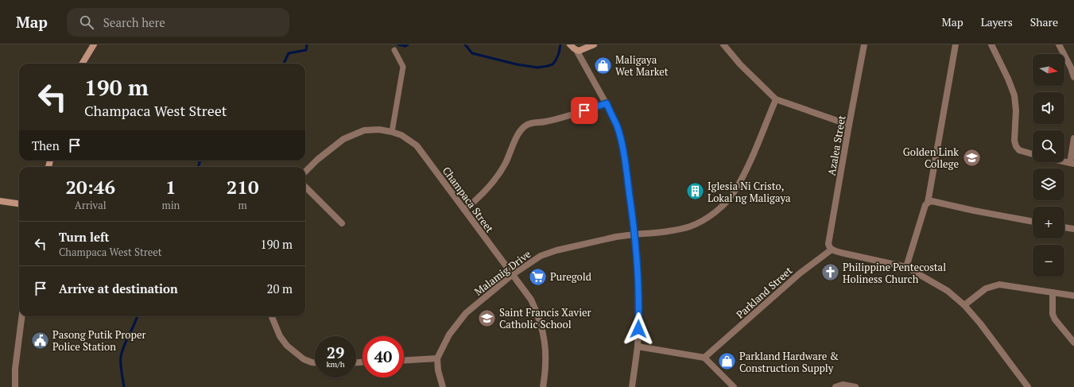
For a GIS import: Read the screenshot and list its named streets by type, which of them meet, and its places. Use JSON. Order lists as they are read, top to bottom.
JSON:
{
  "streets": {
    "street": [
      "Azalea Street",
      "Champaca Street",
      "Malamig Drive",
      "Parkland Street"
    ]
  },
  "crossings": [
    ["Azalea Street", "Parkland Street"],
    ["Champaca Street", "Malamig Drive"]
  ],
  "places": {
    "shop": ["Maligaya Wet Market", "Parkland Hardware & Construction Supply"],
    "school or university": ["Golden Link College", "Saint Francis Xavier Catholic School"],
    "building": ["Iglesia Ni Cristo, Lokal ng Maligaya"],
    "church": ["Philippine Pentecostal Holiness Church"],
    "supermarket": ["Puregold"],
    "public building": ["Pasong Putik Proper Police Station"]
  },
  "north": "right",
  "page": {
    "header": "Map",
    "search": "Search here",
    "nav": ["Map", "Layers", "Share"],
    "map_buttons": ["+", "−"],
    "turn": ["190 m", "Champaca West Street"],
    "then": "Then",
    "eta": [
      "20:46",
      "Arrival",
      "1",
      "min",
      "210",
      "m"
    ],
    "list": [
      {
        "name": "Turn left",
        "note": "Champaca West Street",
        "value": "190 m"
      },
      {
        "name": "Arrive at destination",
        "value": "20 m"
      }
    ],
    "speed": "29 km/h",
    "limit": "40"
  }
}
